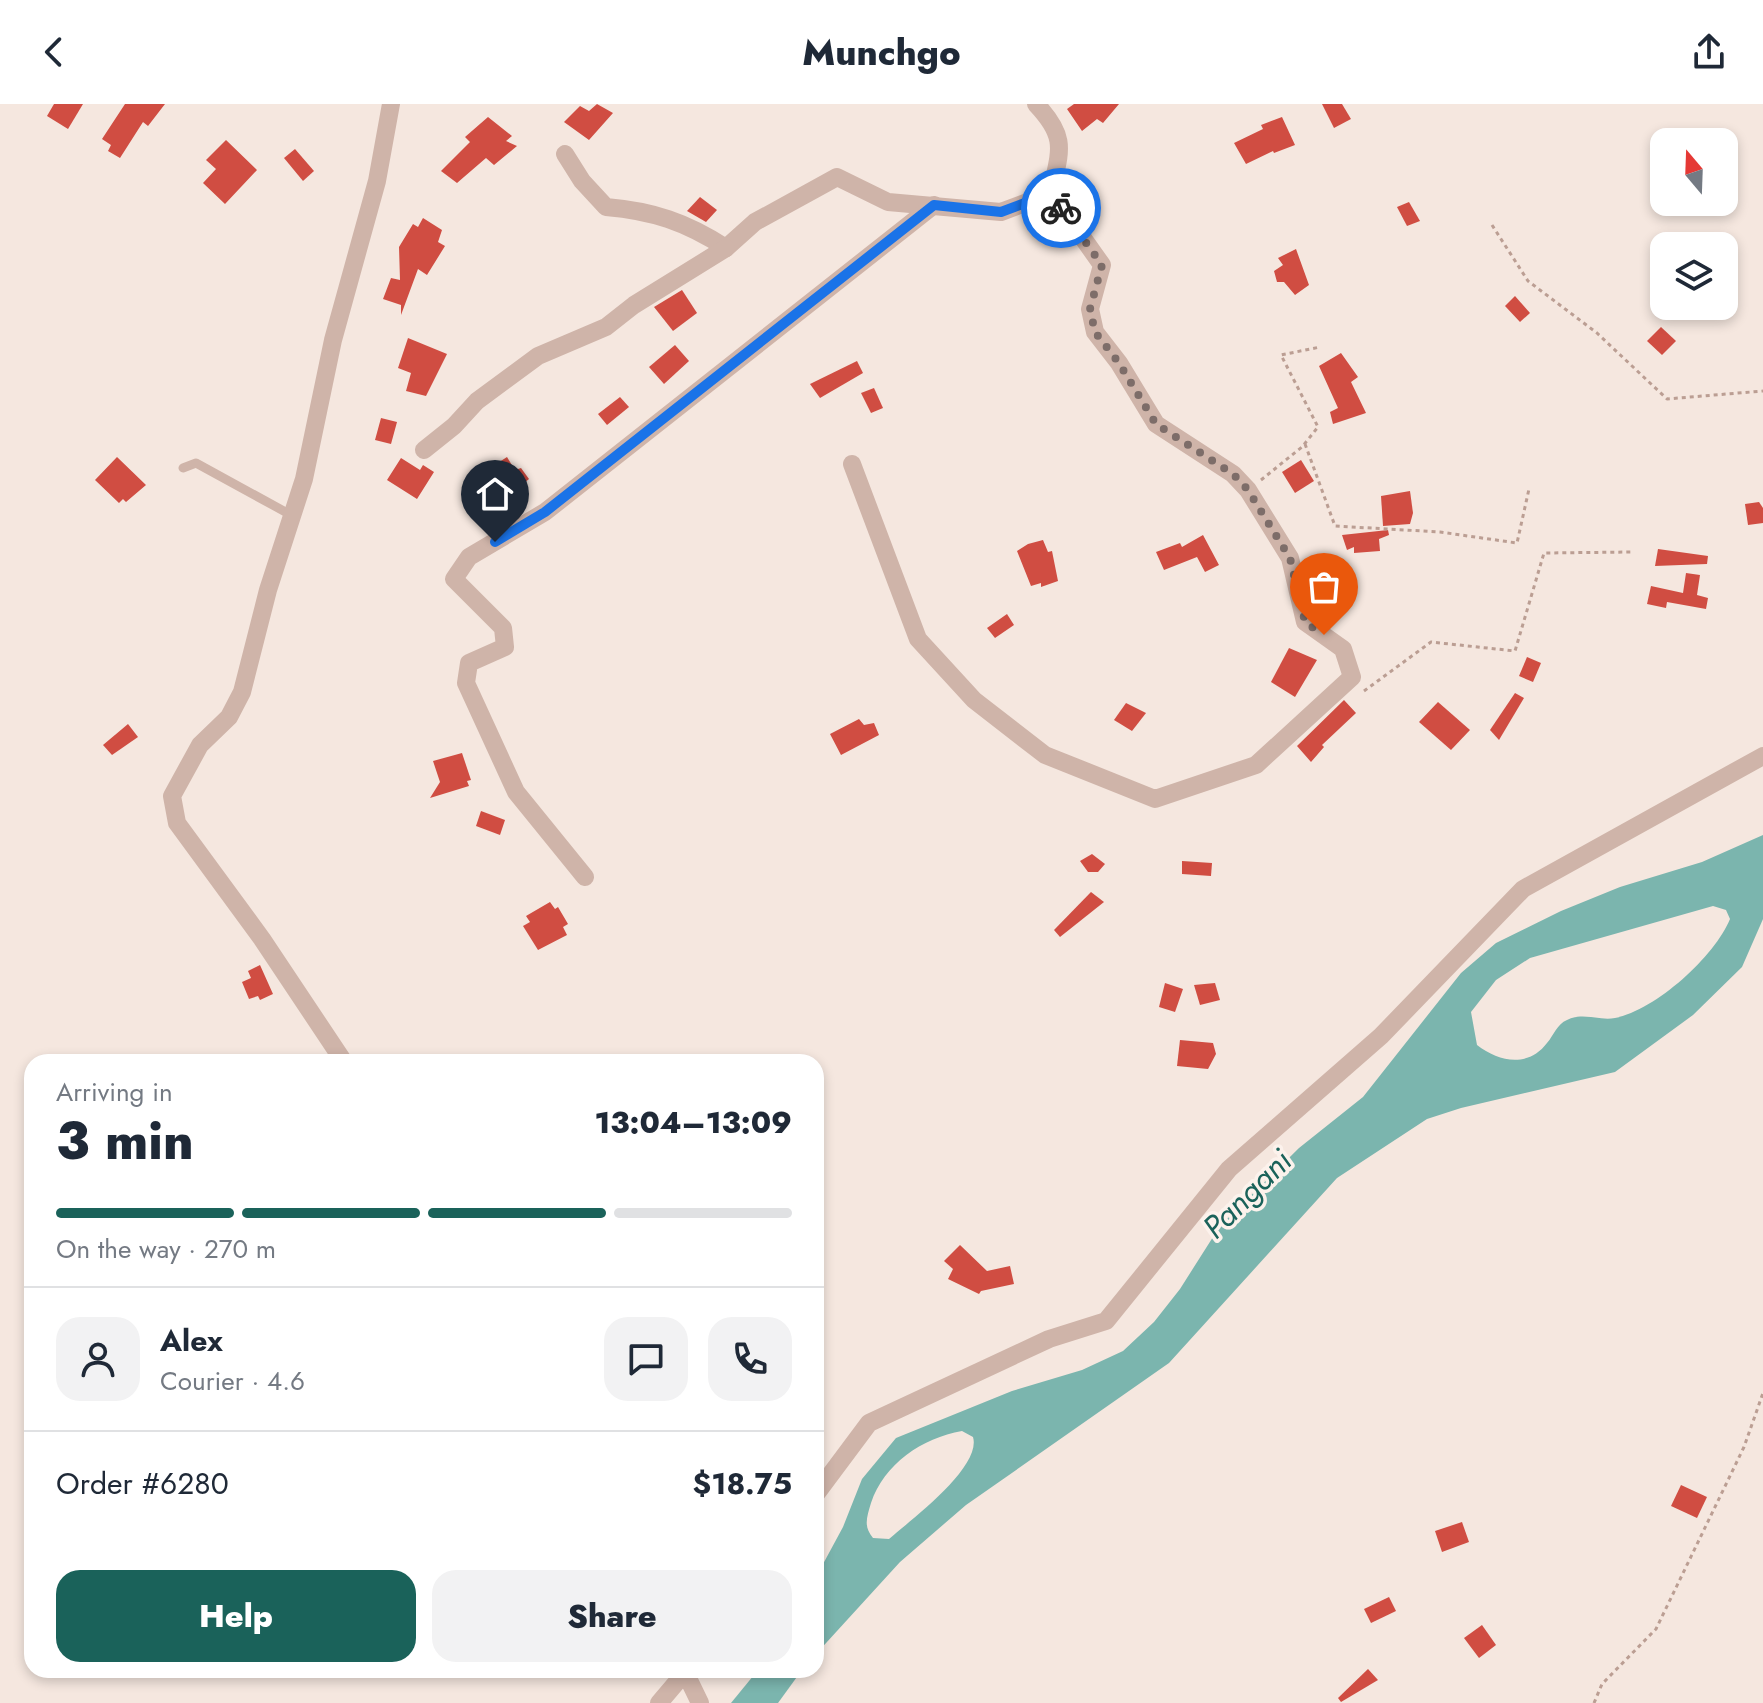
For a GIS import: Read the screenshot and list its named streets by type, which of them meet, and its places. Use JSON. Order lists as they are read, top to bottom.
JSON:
{
  "water": ["Pangani"],
  "north": "top",
  "page": {
    "header": "Munchgo",
    "heading": ["3 min", "Arriving in", "13:04–13:09"],
    "panel": [
      "Alex",
      "Courier · 4.6",
      "Order #6280",
      "$18.75"
    ],
    "bar": "On the way · 270 m",
    "buttons": ["Help", "Share"]
  }
}
